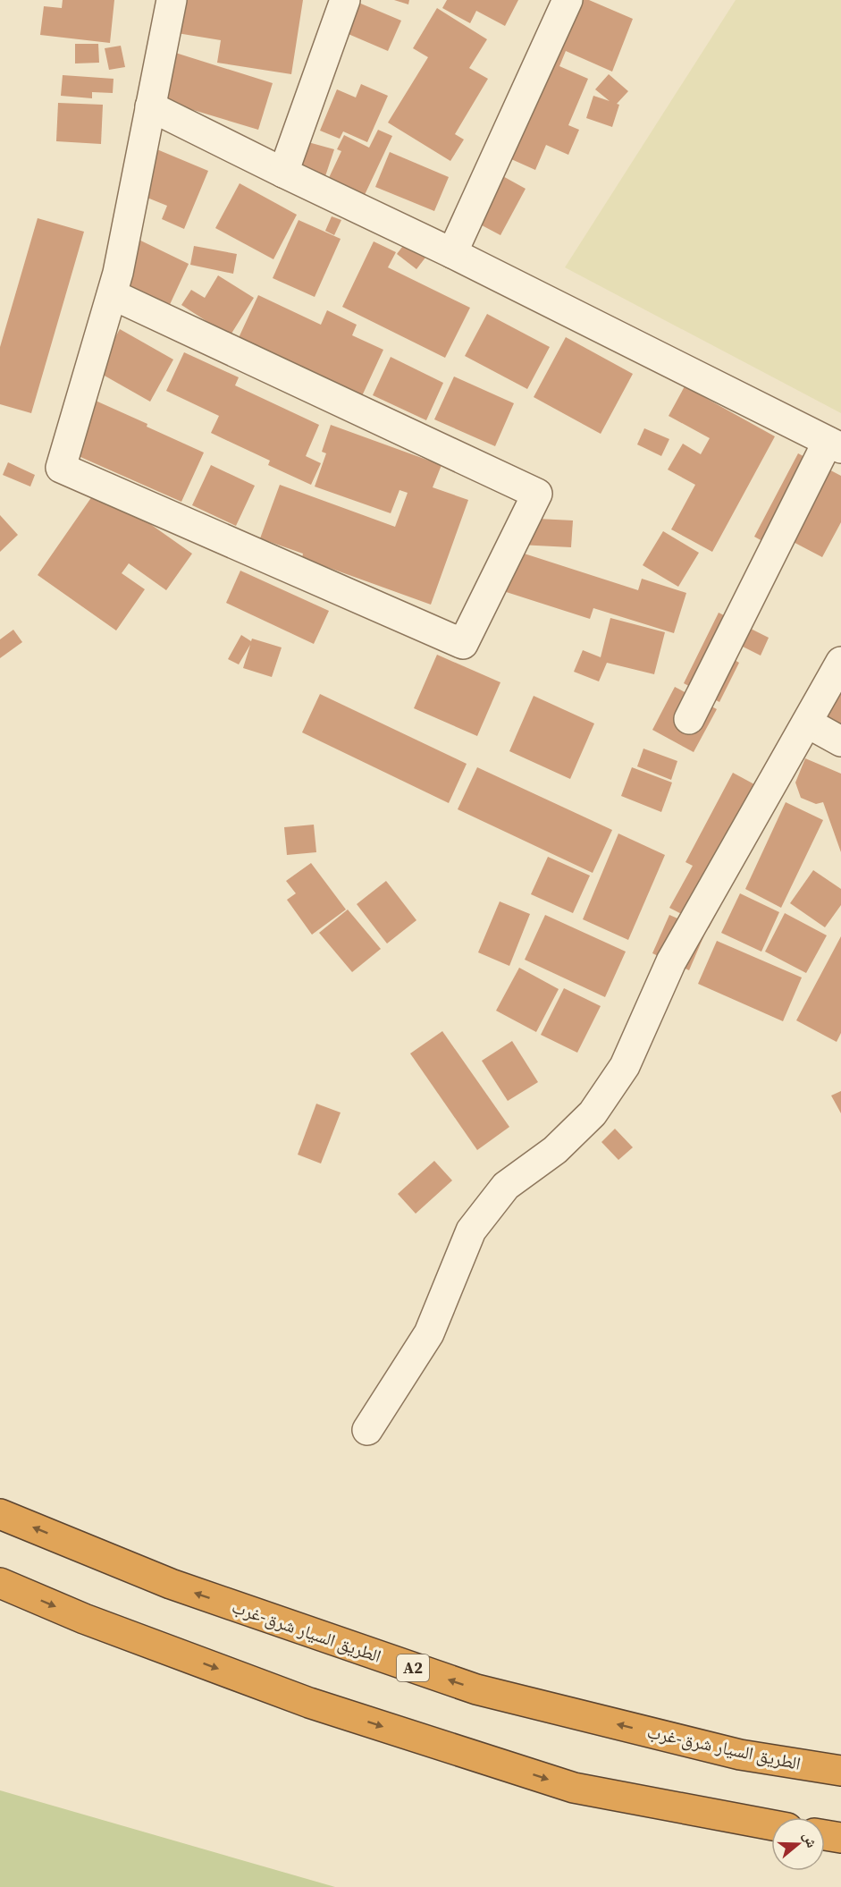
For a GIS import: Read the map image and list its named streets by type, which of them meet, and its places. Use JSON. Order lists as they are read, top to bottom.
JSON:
{
  "streets": {
    "highway": ["الطريق السيار شرق-غرب", "A2"]
  },
  "north": "right"
}
